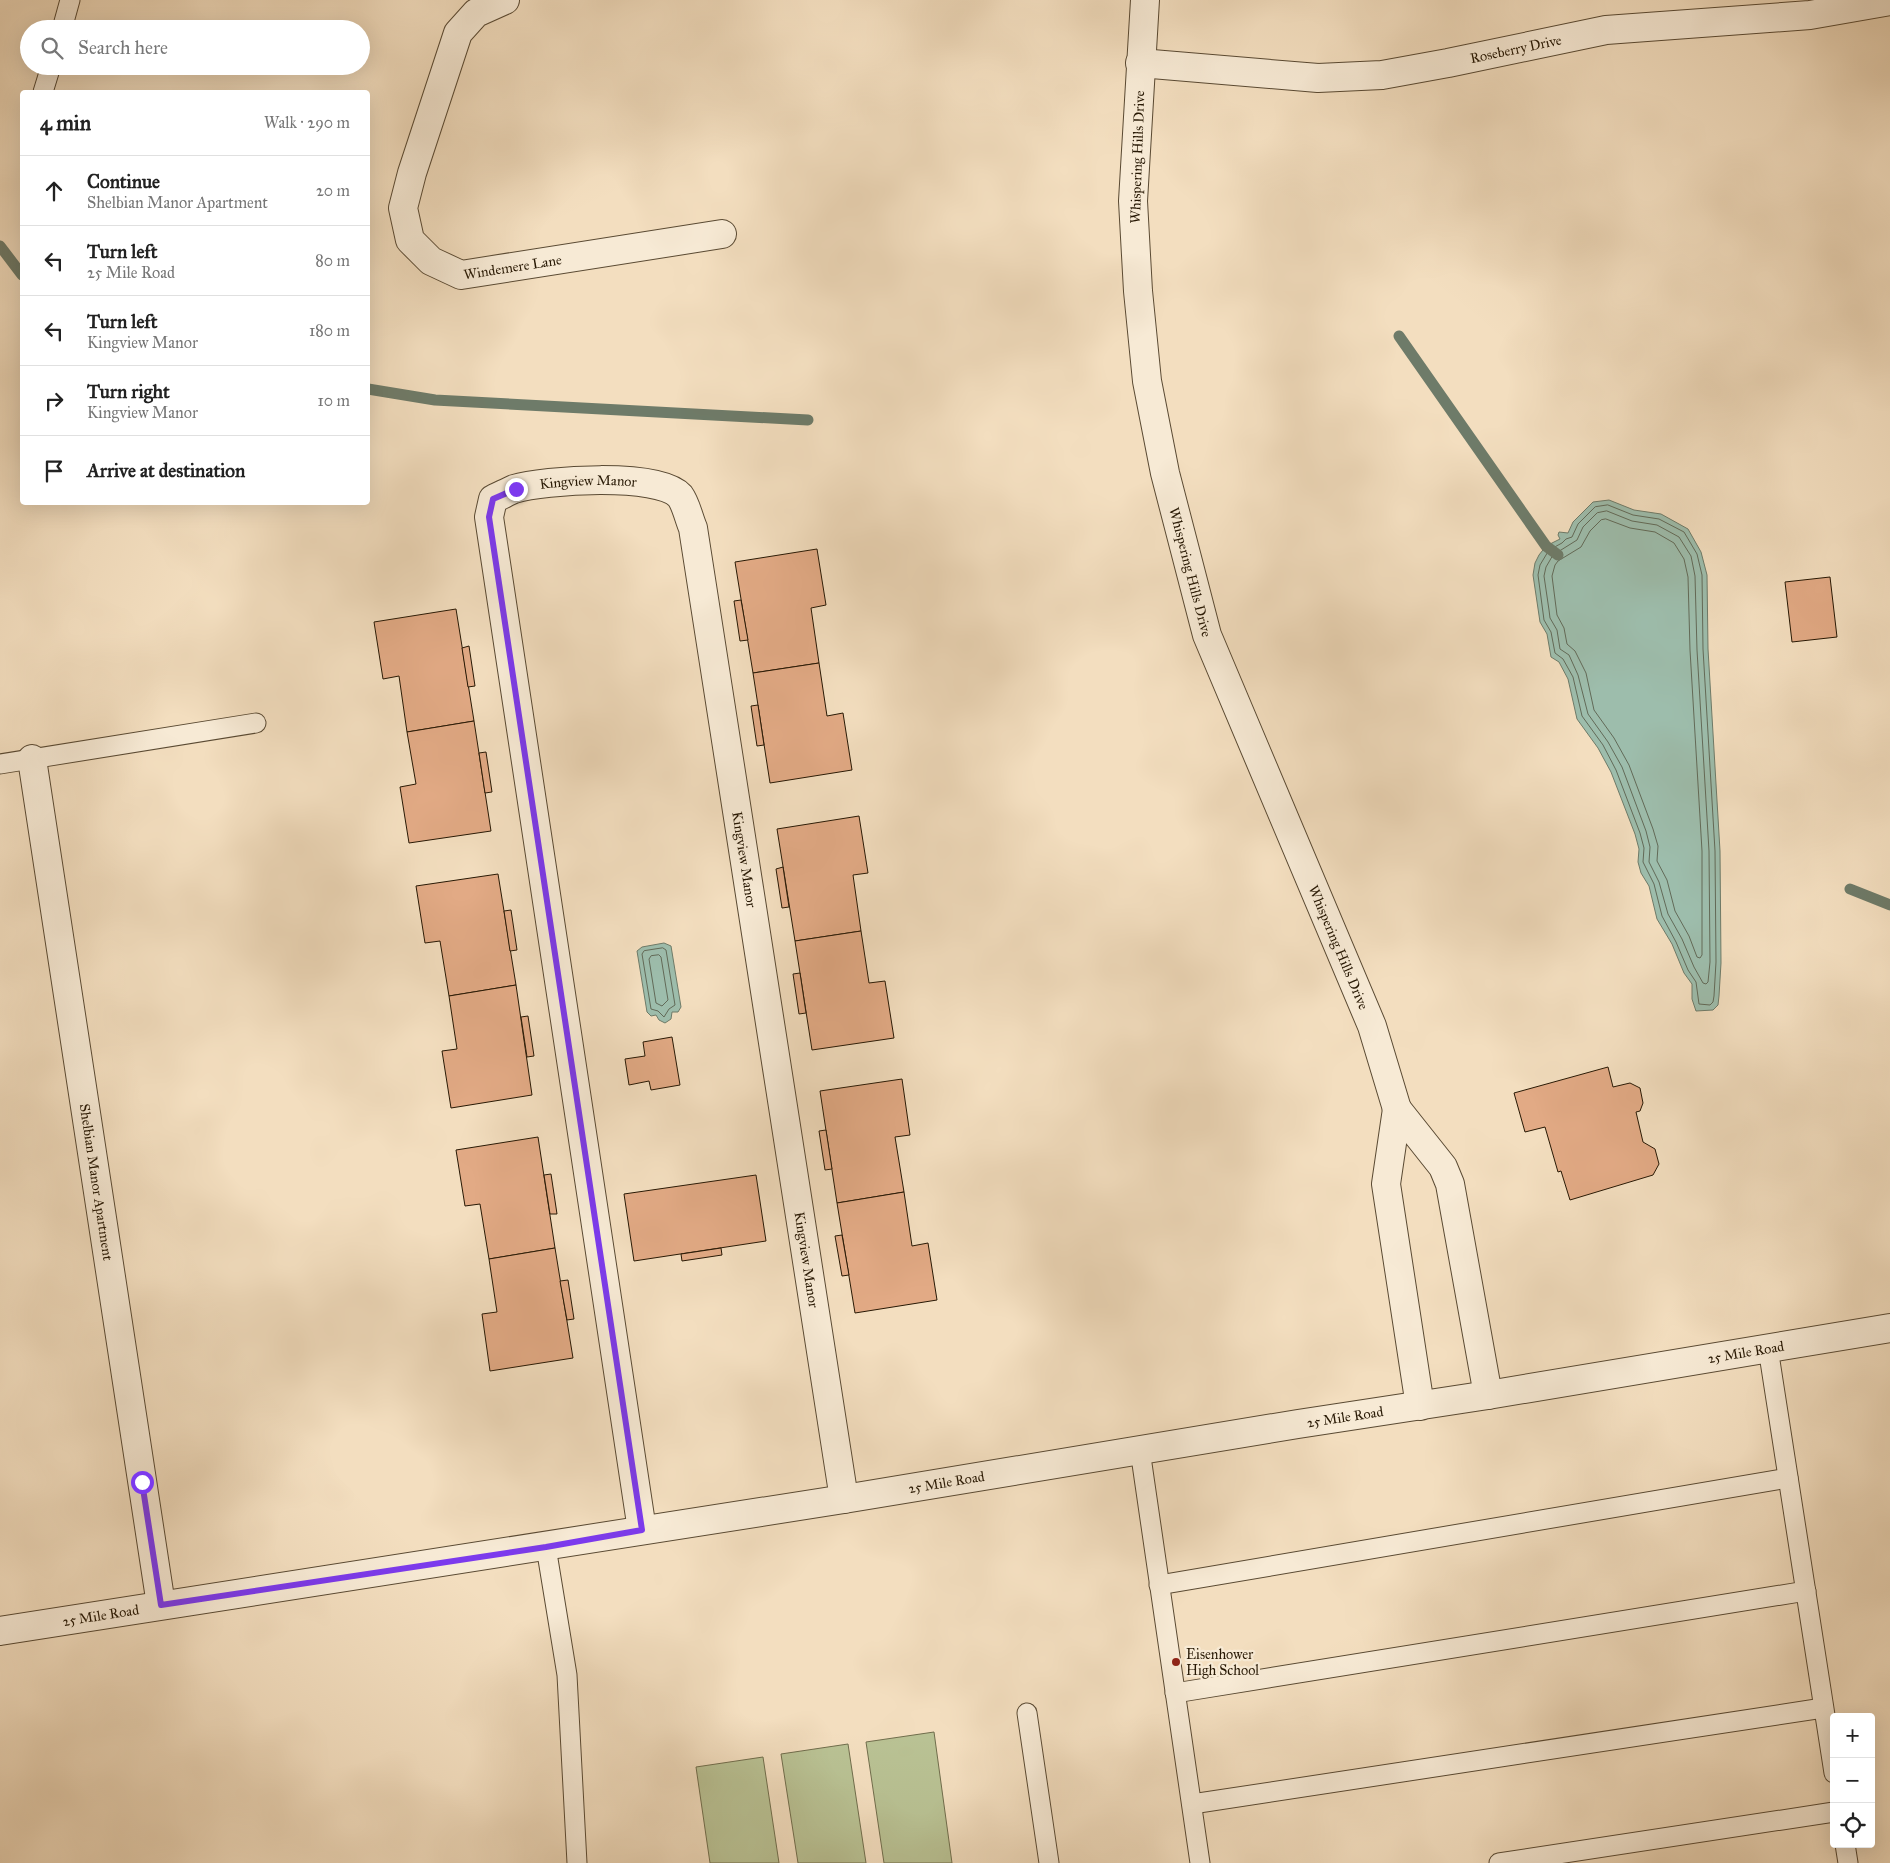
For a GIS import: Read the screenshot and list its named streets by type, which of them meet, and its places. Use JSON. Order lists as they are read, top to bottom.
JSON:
{
  "streets": {
    "street": [
      "Roseberry Drive",
      "Whispering Hills Drive",
      "Windemere Lane",
      "Kingview Manor",
      "Shelbian Manor Apartment",
      "25 Mile Road"
    ]
  },
  "crossings": [
    ["Roseberry Drive", "Whispering Hills Drive"],
    ["Whispering Hills Drive", "25 Mile Road"],
    ["Kingview Manor", "25 Mile Road"],
    ["Shelbian Manor Apartment", "25 Mile Road"]
  ],
  "places": ["Eisenhower High School"],
  "page": {
    "search": "Search here",
    "heading": ["4 min", "Walk · 290 m"],
    "list": [
      ["Continue", "Shelbian Manor Apartment", "20 m"],
      ["Turn left", "25 Mile Road", "80 m"],
      ["Turn left", "Kingview Manor", "180 m"],
      ["Turn right", "Kingview Manor", "10 m"],
      "Arrive at destination"
    ],
    "map_buttons": ["+", "−"]
  }
}
